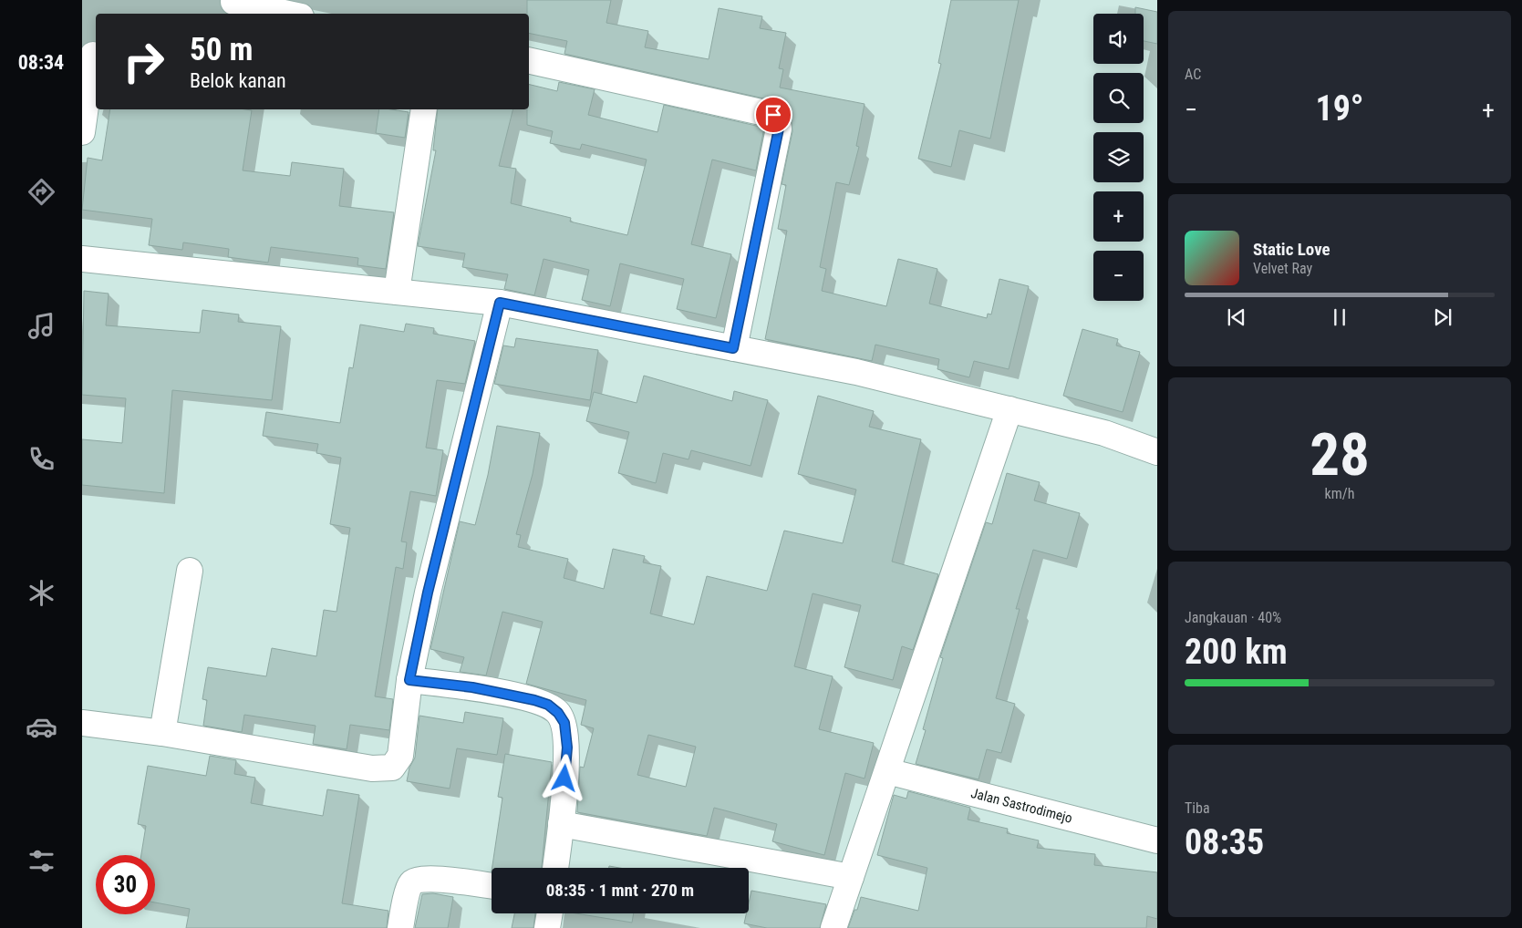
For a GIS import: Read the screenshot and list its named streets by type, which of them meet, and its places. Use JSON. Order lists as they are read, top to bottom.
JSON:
{
  "streets": {
    "street": ["Jalan Sastrodimejo"]
  },
  "page": {
    "tabs": "08:34",
    "tile": [
      "AC",
      ["28", "km/h"],
      ["Jangkauan · 40%", "200 km"],
      ["Tiba", "08:35"]
    ],
    "map_buttons": ["+", "−"],
    "turn": ["50 m", "Belok kanan"],
    "heat": ["−", "19°", "+"],
    "song": ["Static Love", "Velvet Ray"],
    "limit": "30",
    "trip": "08:35 · 1 mnt · 270 m"
  }
}
